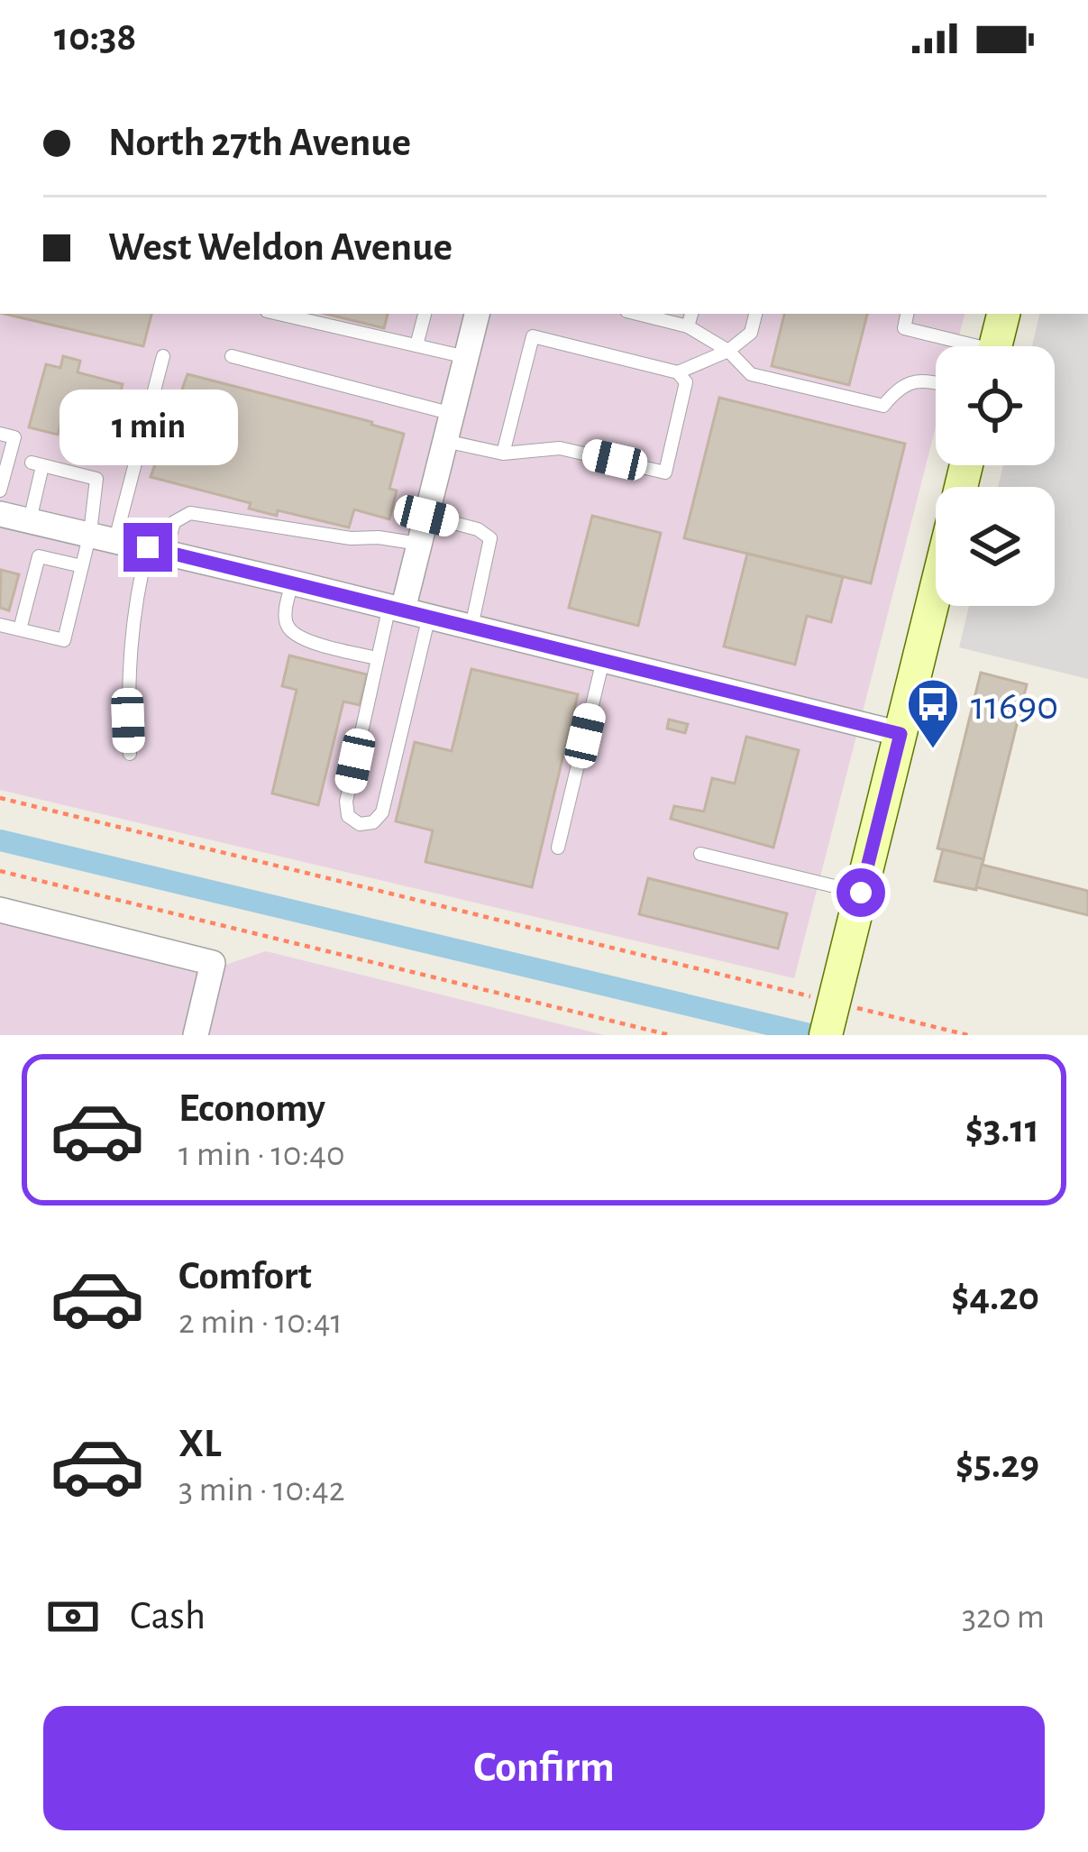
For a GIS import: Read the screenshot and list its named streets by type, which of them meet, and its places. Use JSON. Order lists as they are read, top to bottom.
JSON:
{
  "places": {
    "bus stop": ["11690"]
  },
  "page": {
    "status": "10:38",
    "banner": ["North 27th Avenue", "West Weldon Avenue"],
    "bubble": "1 min",
    "list": [
      {
        "name": "Economy",
        "note": "1 min · 10:40",
        "value": "$3.11"
      },
      {
        "name": "Comfort",
        "note": "2 min · 10:41",
        "value": "$4.20"
      },
      {
        "name": "XL",
        "note": "3 min · 10:42",
        "value": "$5.29"
      }
    ],
    "pay": ["Cash", "320 m"],
    "buttons": "Confirm"
  }
}
